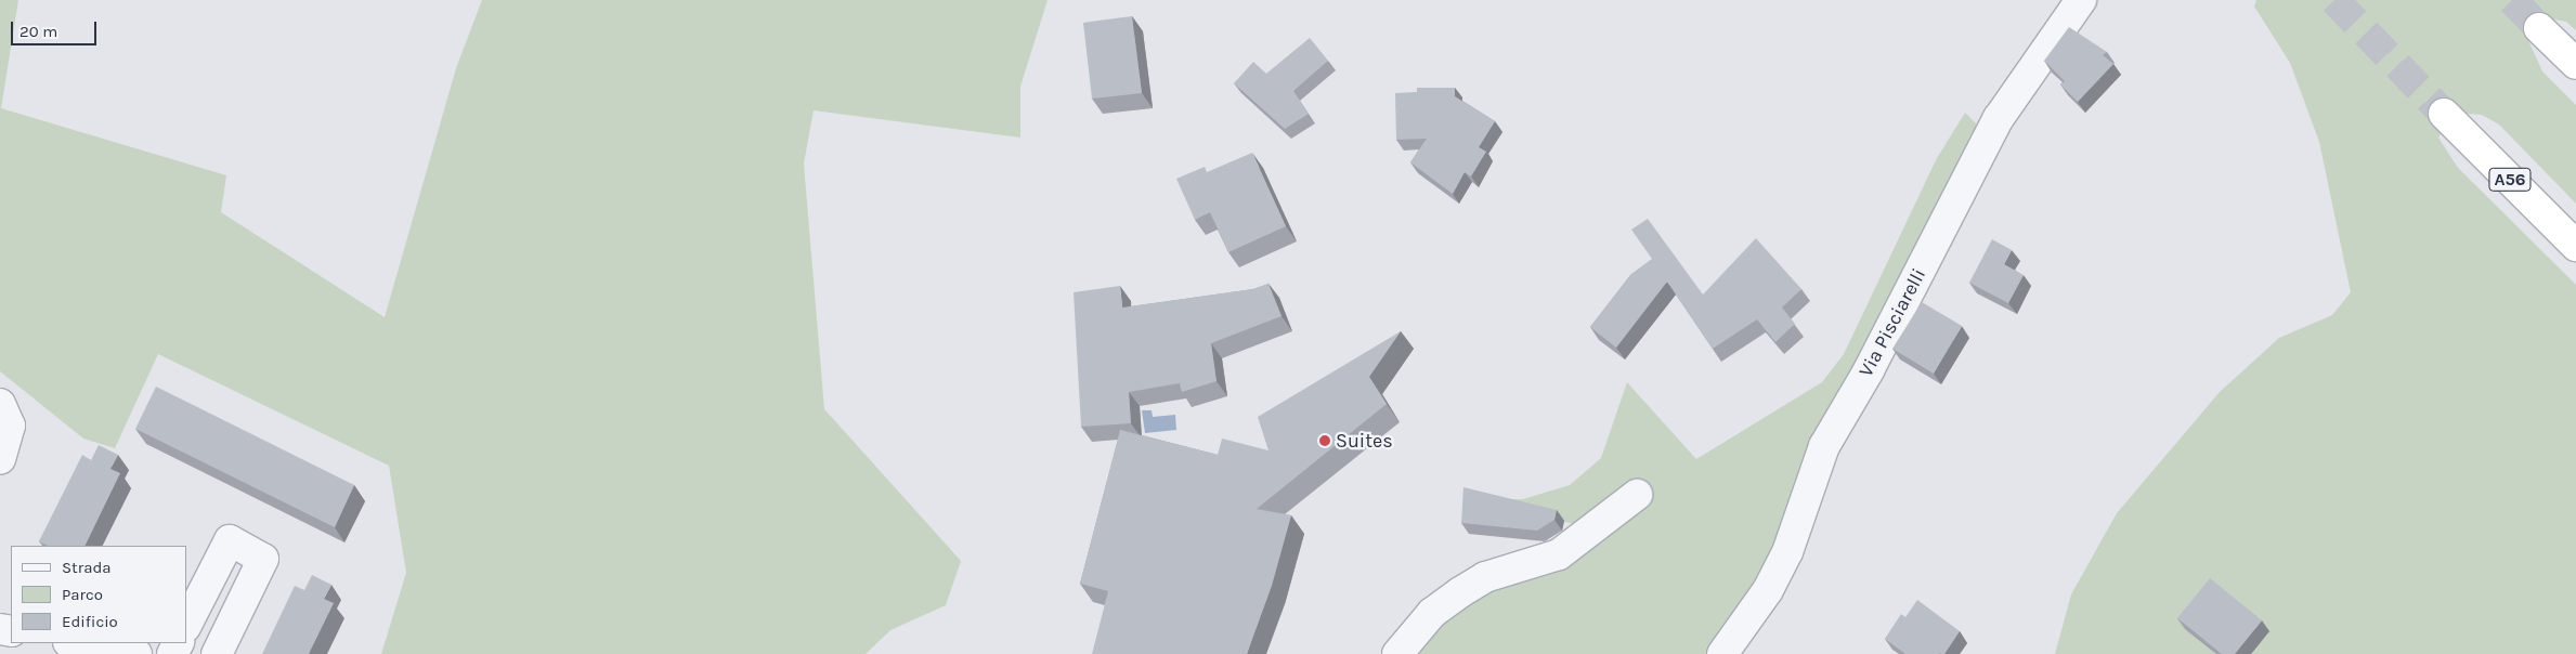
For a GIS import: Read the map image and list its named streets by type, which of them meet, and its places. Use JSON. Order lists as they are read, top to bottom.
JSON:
{
  "streets": {
    "highway": ["A56"],
    "street": ["Via Pisciarelli"]
  },
  "places": ["Suites"],
  "legend": ["Strada", "Parco", "Edificio"],
  "scale_bar": "20 m"
}
